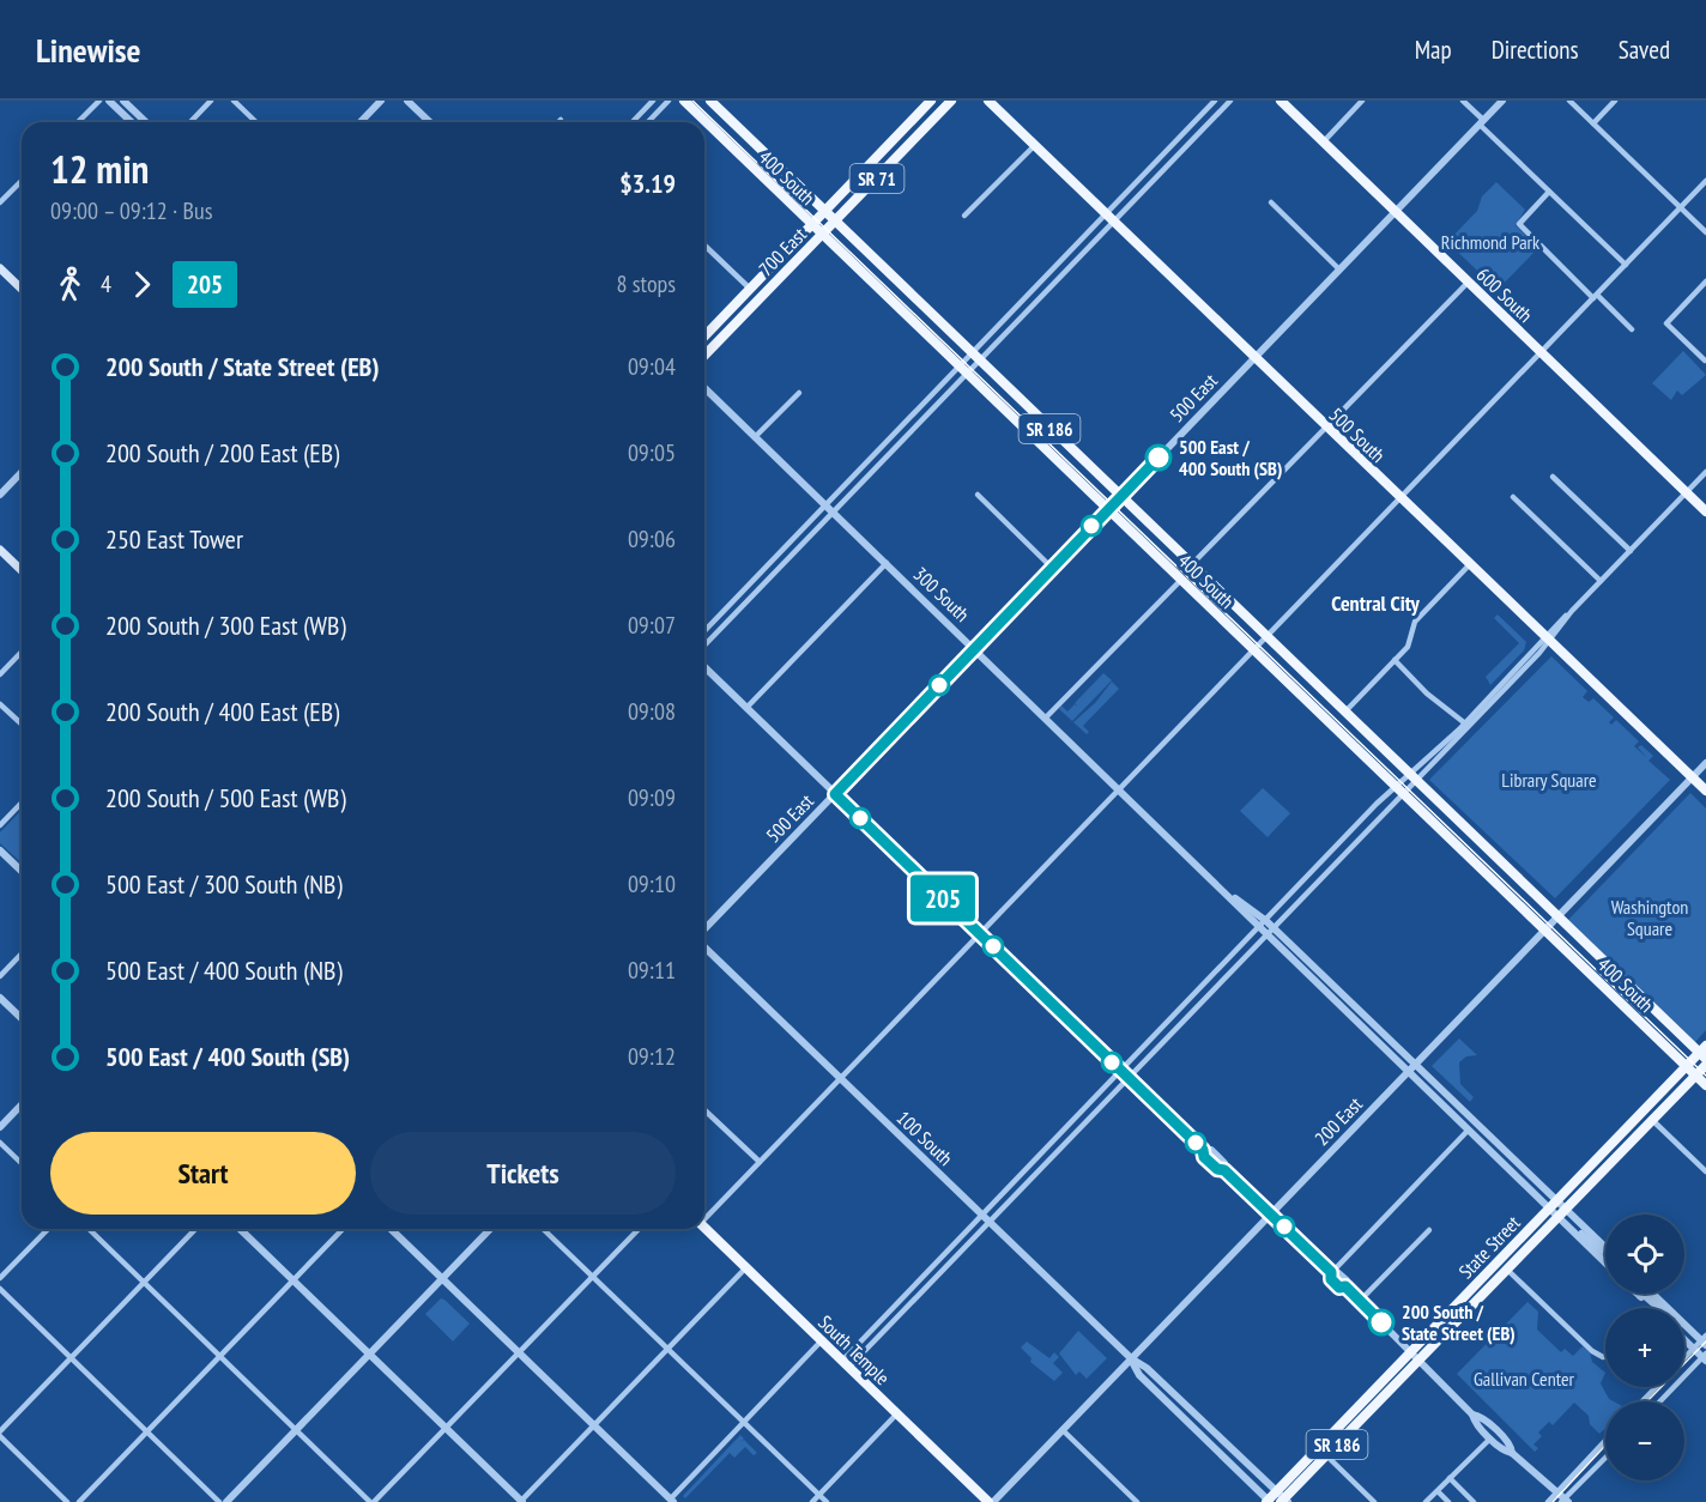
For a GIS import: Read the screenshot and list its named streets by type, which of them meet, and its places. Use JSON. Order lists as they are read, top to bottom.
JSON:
{
  "streets": {
    "main road": [
      "400 South",
      "SR 71",
      "700 East",
      "600 South",
      "SR 186",
      "500 South",
      "State Street",
      "South Temple"
    ],
    "street": [
      "500 East",
      "300 South",
      "200 East",
      "100 South"
    ]
  },
  "crossings": [
    ["400 South", "700 East"],
    ["400 South", "500 East"],
    ["400 South", "200 East"],
    ["400 South", "State Street"],
    ["600 South", "500 East"],
    ["500 East", "500 South"],
    ["500 East", "300 South"],
    ["500 South", "200 East"],
    ["300 South", "200 East"],
    ["300 South", "State Street"],
    ["200 East", "100 South"],
    ["200 East", "South Temple"],
    ["100 South", "State Street"]
  ],
  "districts": ["Central City"],
  "parks": [
    "Richmond Park",
    "Library Square",
    "Washington Square",
    "Gallivan Center"
  ],
  "places": ["500 East / 400 South (SB)", "200 South / State Street (EB)"],
  "lines": ["bus line 205"],
  "page": {
    "header": "Linewise",
    "nav": ["Map", "Directions", "Saved"],
    "on_map": "205",
    "heading": ["12 min", "09:00 – 09:12 · Bus", "$3.19"],
    "legs": ["4", "205", "8 stops"],
    "list": [
      {
        "name": "200 South / State Street (EB)",
        "value": "09:04"
      },
      {
        "name": "200 South / 200 East (EB)",
        "value": "09:05"
      },
      {
        "name": "250 East Tower",
        "value": "09:06"
      },
      {
        "name": "200 South / 300 East (WB)",
        "value": "09:07"
      },
      {
        "name": "200 South / 400 East (EB)",
        "value": "09:08"
      },
      {
        "name": "200 South / 500 East (WB)",
        "value": "09:09"
      },
      {
        "name": "500 East / 300 South (NB)",
        "value": "09:10"
      },
      {
        "name": "500 East / 400 South (NB)",
        "value": "09:11"
      },
      {
        "name": "500 East / 400 South (SB)",
        "value": "09:12"
      }
    ],
    "buttons": ["Start", "Tickets"],
    "map_buttons": ["+", "−"]
  }
}
